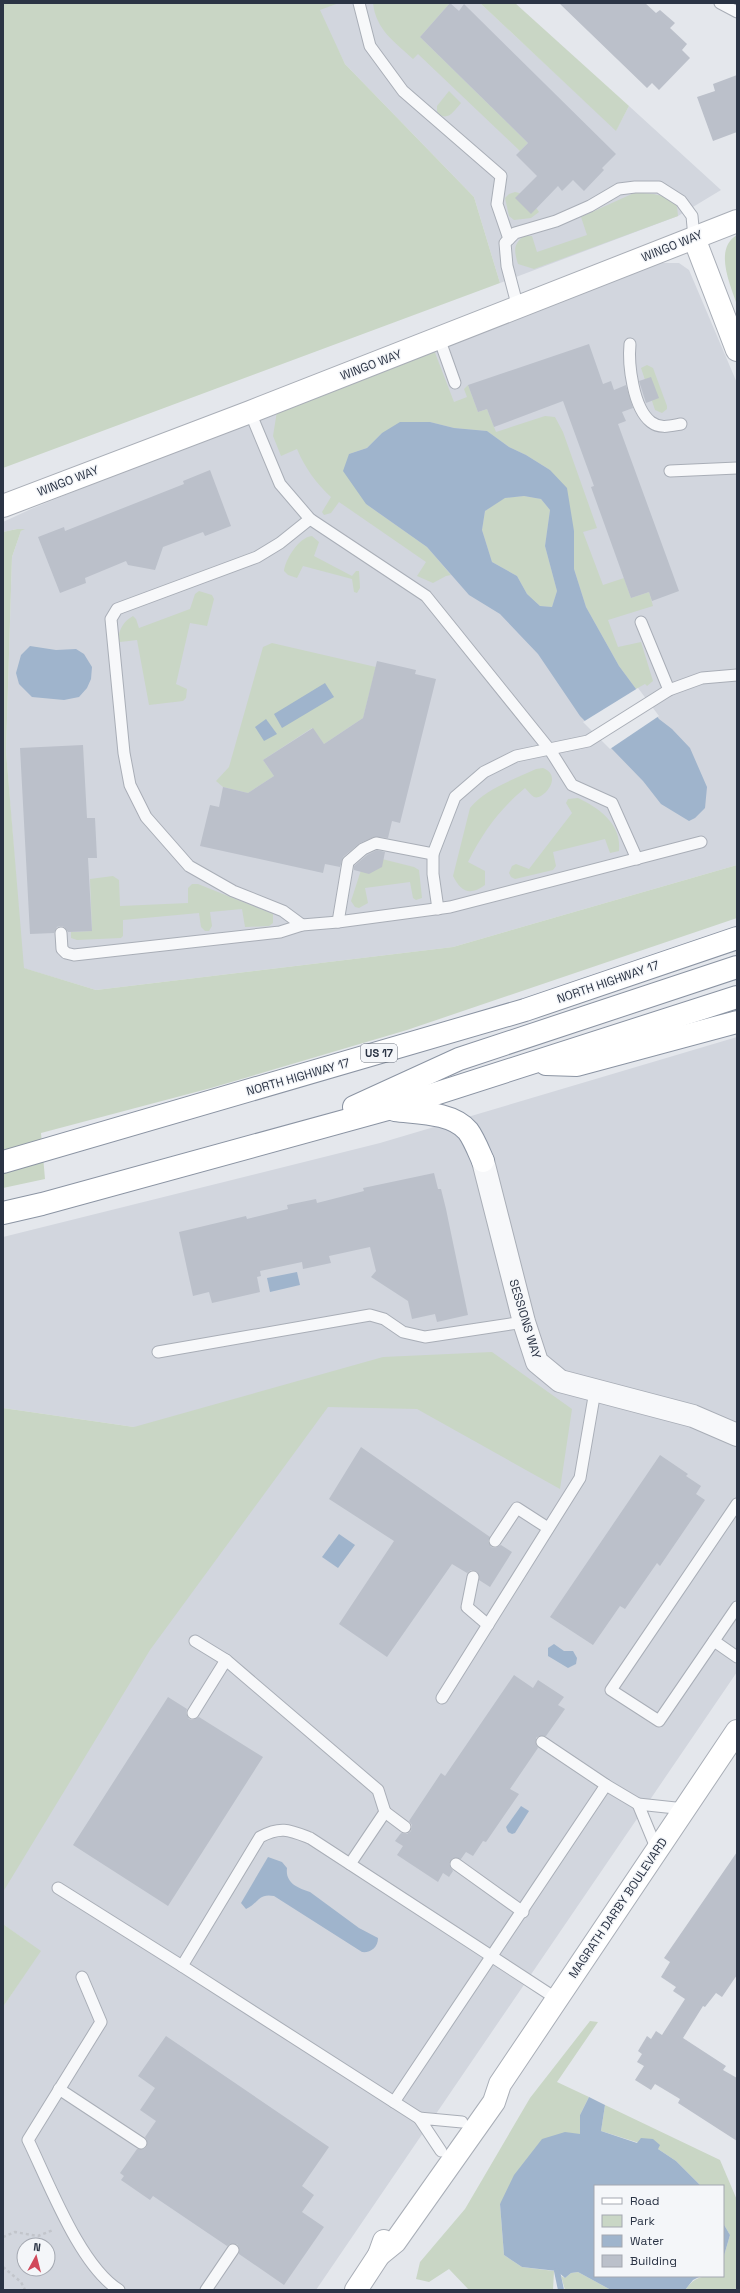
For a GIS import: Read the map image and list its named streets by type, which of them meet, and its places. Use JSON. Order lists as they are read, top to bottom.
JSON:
{
  "streets": {
    "main road": [
      "WINGO WAY",
      "NORTH HIGHWAY 17",
      "US 17",
      "MAGRATH DARBY BOULEVARD"
    ],
    "street": ["SESSIONS WAY"]
  },
  "legend": [
    "Road",
    "Park",
    "Water",
    "Building"
  ],
  "north": "top"
}
